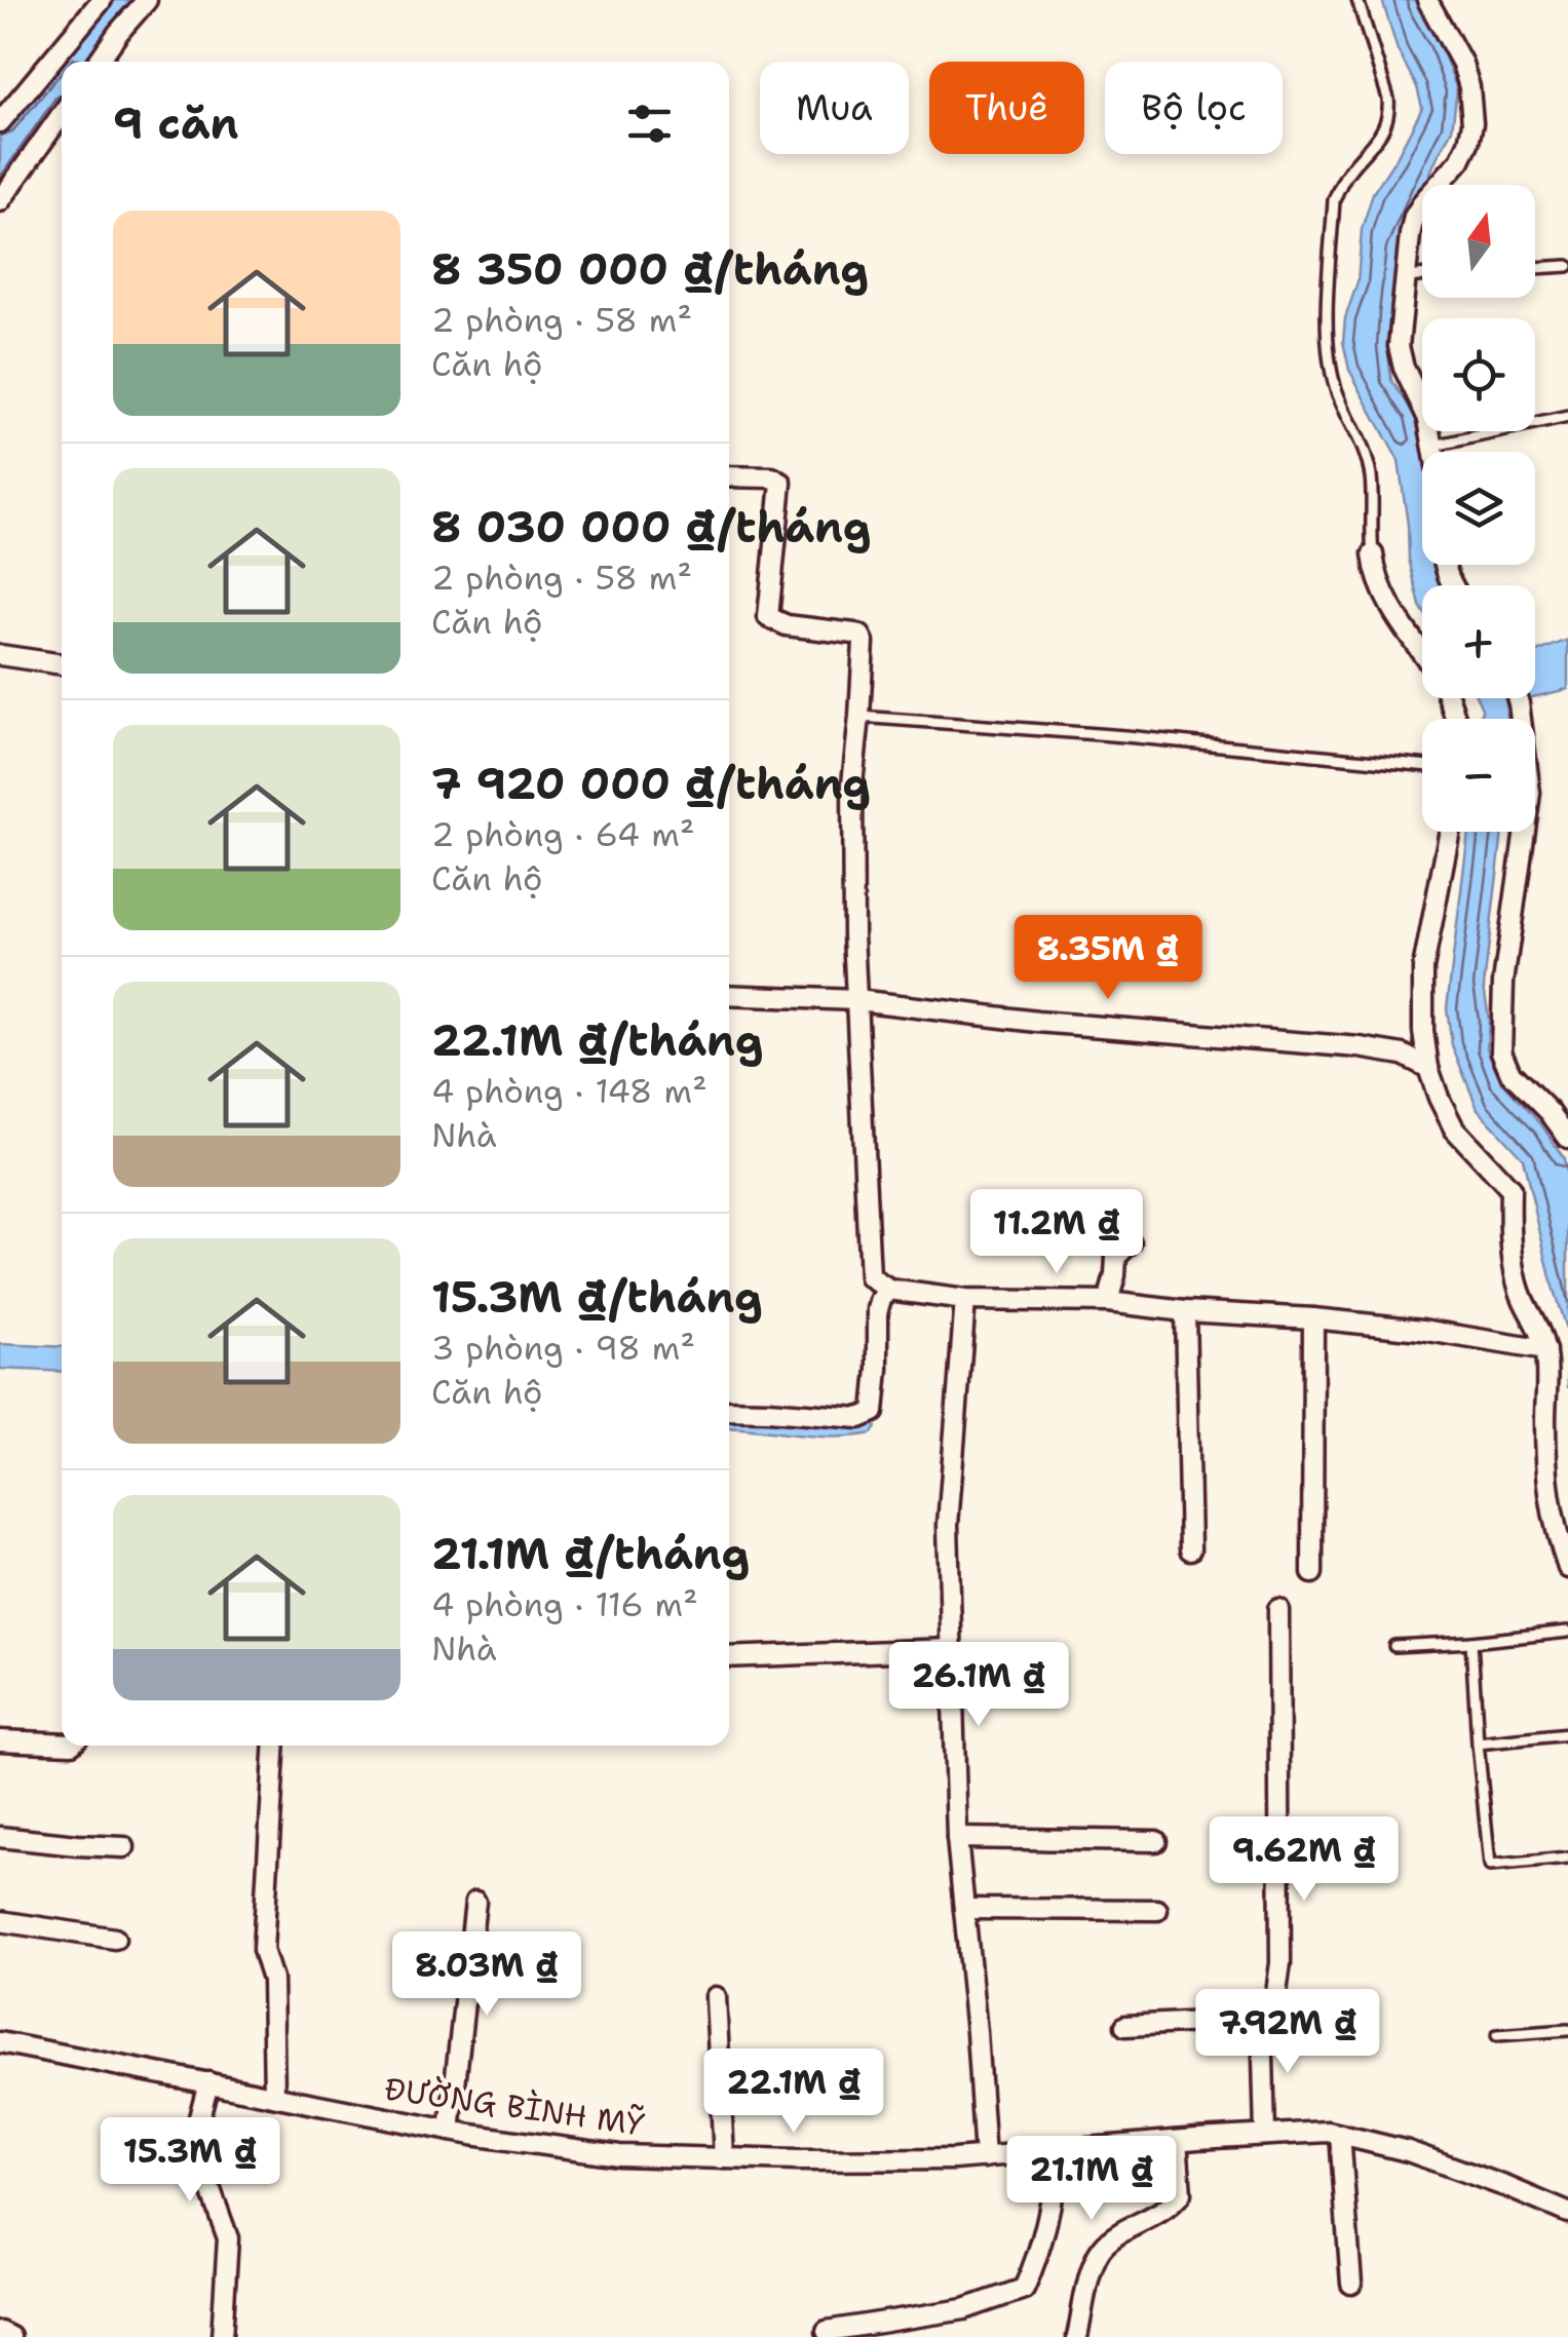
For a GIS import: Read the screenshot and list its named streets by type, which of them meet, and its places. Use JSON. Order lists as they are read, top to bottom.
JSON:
{
  "streets": {
    "street": ["ĐƯỜNG BÌNH MỸ"]
  },
  "north": "top",
  "page": {
    "chip": ["Mua", "Thuê", "Bộ lọc"],
    "heading": "9 căn",
    "map_buttons": ["+", "−"],
    "list": [
      {
        "name": "8 350 000 ₫/tháng",
        "note": "2 phòng · 58 m² · Căn hộ"
      },
      {
        "name": "8 030 000 ₫/tháng",
        "note": "2 phòng · 58 m² · Căn hộ"
      },
      {
        "name": "7 920 000 ₫/tháng",
        "note": "2 phòng · 64 m² · Căn hộ"
      },
      {
        "name": "22.1M ₫/tháng",
        "note": "4 phòng · 148 m² · Nhà"
      },
      {
        "name": "15.3M ₫/tháng",
        "note": "3 phòng · 98 m² · Căn hộ"
      },
      {
        "name": "21.1M ₫/tháng",
        "note": "4 phòng · 116 m² · Nhà"
      }
    ],
    "price": [
      "8.35M ₫",
      "11.2M ₫",
      "26.1M ₫",
      "9.62M ₫",
      "8.03M ₫",
      "7.92M ₫",
      "22.1M ₫",
      "15.3M ₫",
      "21.1M ₫"
    ]
  }
}
